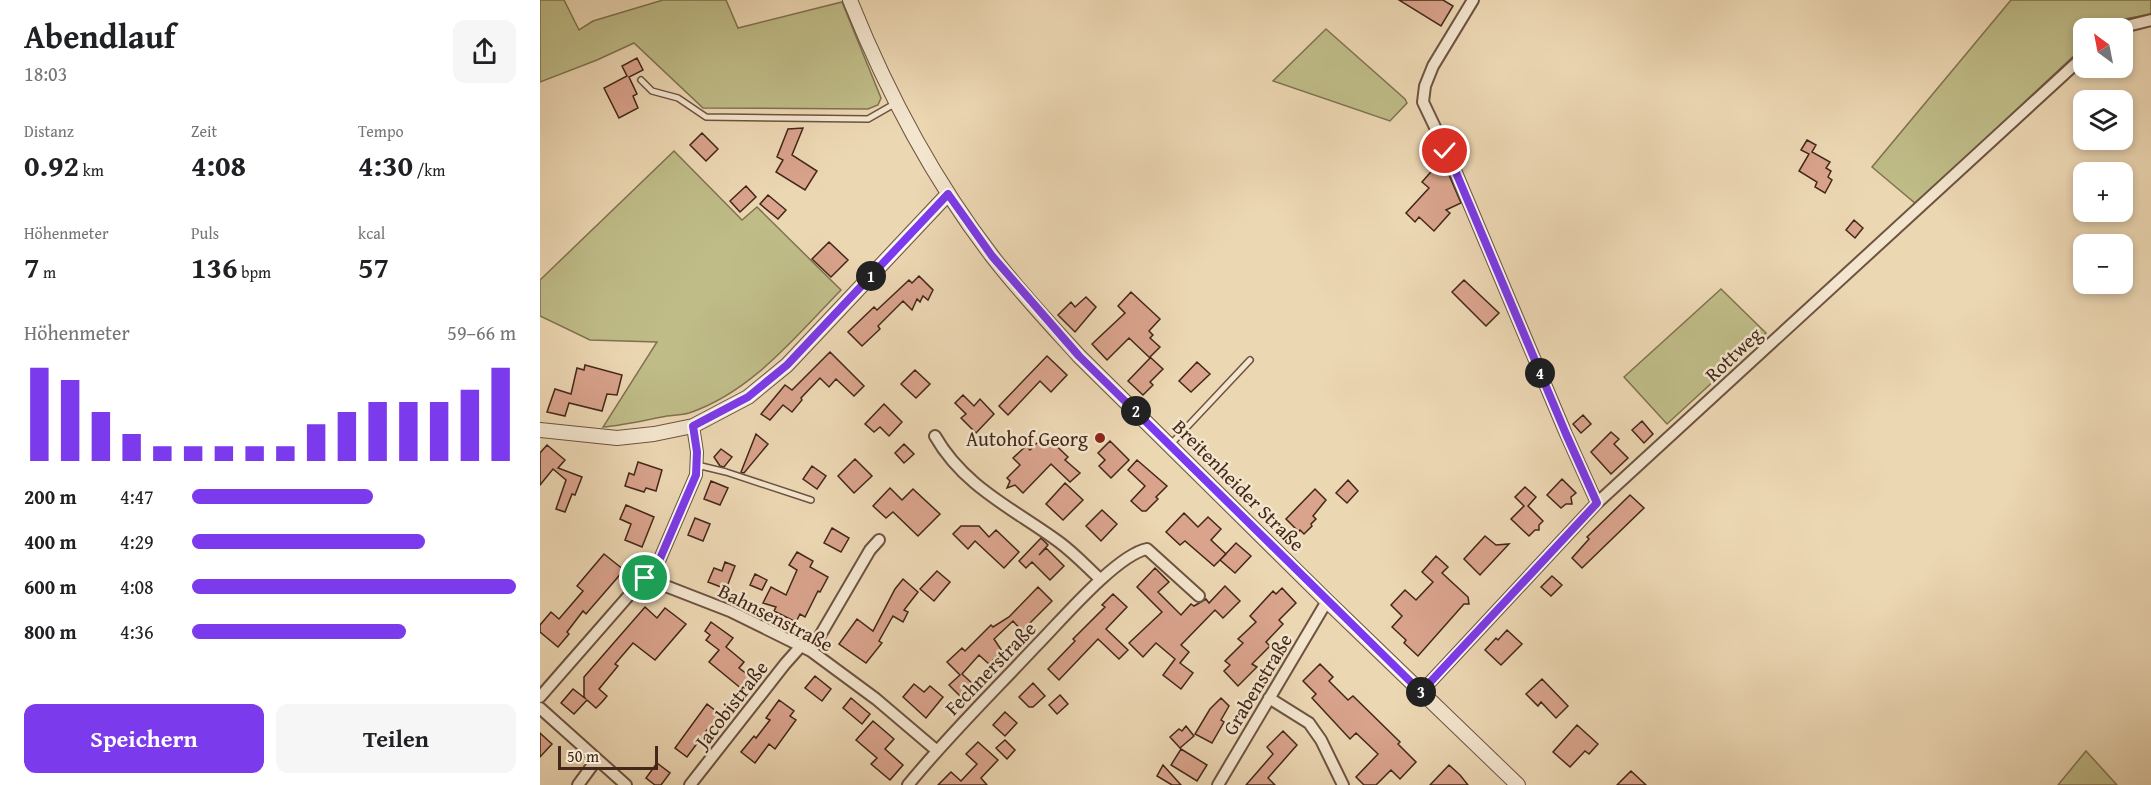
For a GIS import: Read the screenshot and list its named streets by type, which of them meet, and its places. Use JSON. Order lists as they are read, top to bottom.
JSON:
{
  "streets": {
    "street": [
      "Rottweg",
      "Breitenheider Straße",
      "Bahnsenstraße",
      "Fechnerstraße",
      "Grabenstraße",
      "Jacobistraße"
    ]
  },
  "crossings": [
    ["Rottweg", "Breitenheider Straße"],
    ["Breitenheider Straße", "Grabenstraße"],
    ["Bahnsenstraße", "Fechnerstraße"],
    ["Bahnsenstraße", "Jacobistraße"]
  ],
  "places": ["Autohof Georg"],
  "scale_bar": "50 m",
  "north": "top left",
  "page": {
    "heading": ["Abendlauf", "18:03"],
    "map_buttons": ["+", "−"],
    "stats": [
      ["Distanz", "0.92 km"],
      ["Zeit", "4:08"],
      ["Tempo", "4:30 /km"],
      ["Höhenmeter", "7 m"],
      ["Puls", "136 bpm"],
      ["kcal", "57"]
    ],
    "pins": [
      "1",
      "4",
      "2",
      "3"
    ],
    "chart": ["Höhenmeter", "59–66 m"],
    "list": [
      {
        "name": "200 m",
        "note": "4:47"
      },
      {
        "name": "400 m",
        "note": "4:29"
      },
      {
        "name": "600 m",
        "note": "4:08"
      },
      {
        "name": "800 m",
        "note": "4:36"
      }
    ],
    "buttons": ["Speichern", "Teilen"],
    "scale": "50 m"
  }
}
